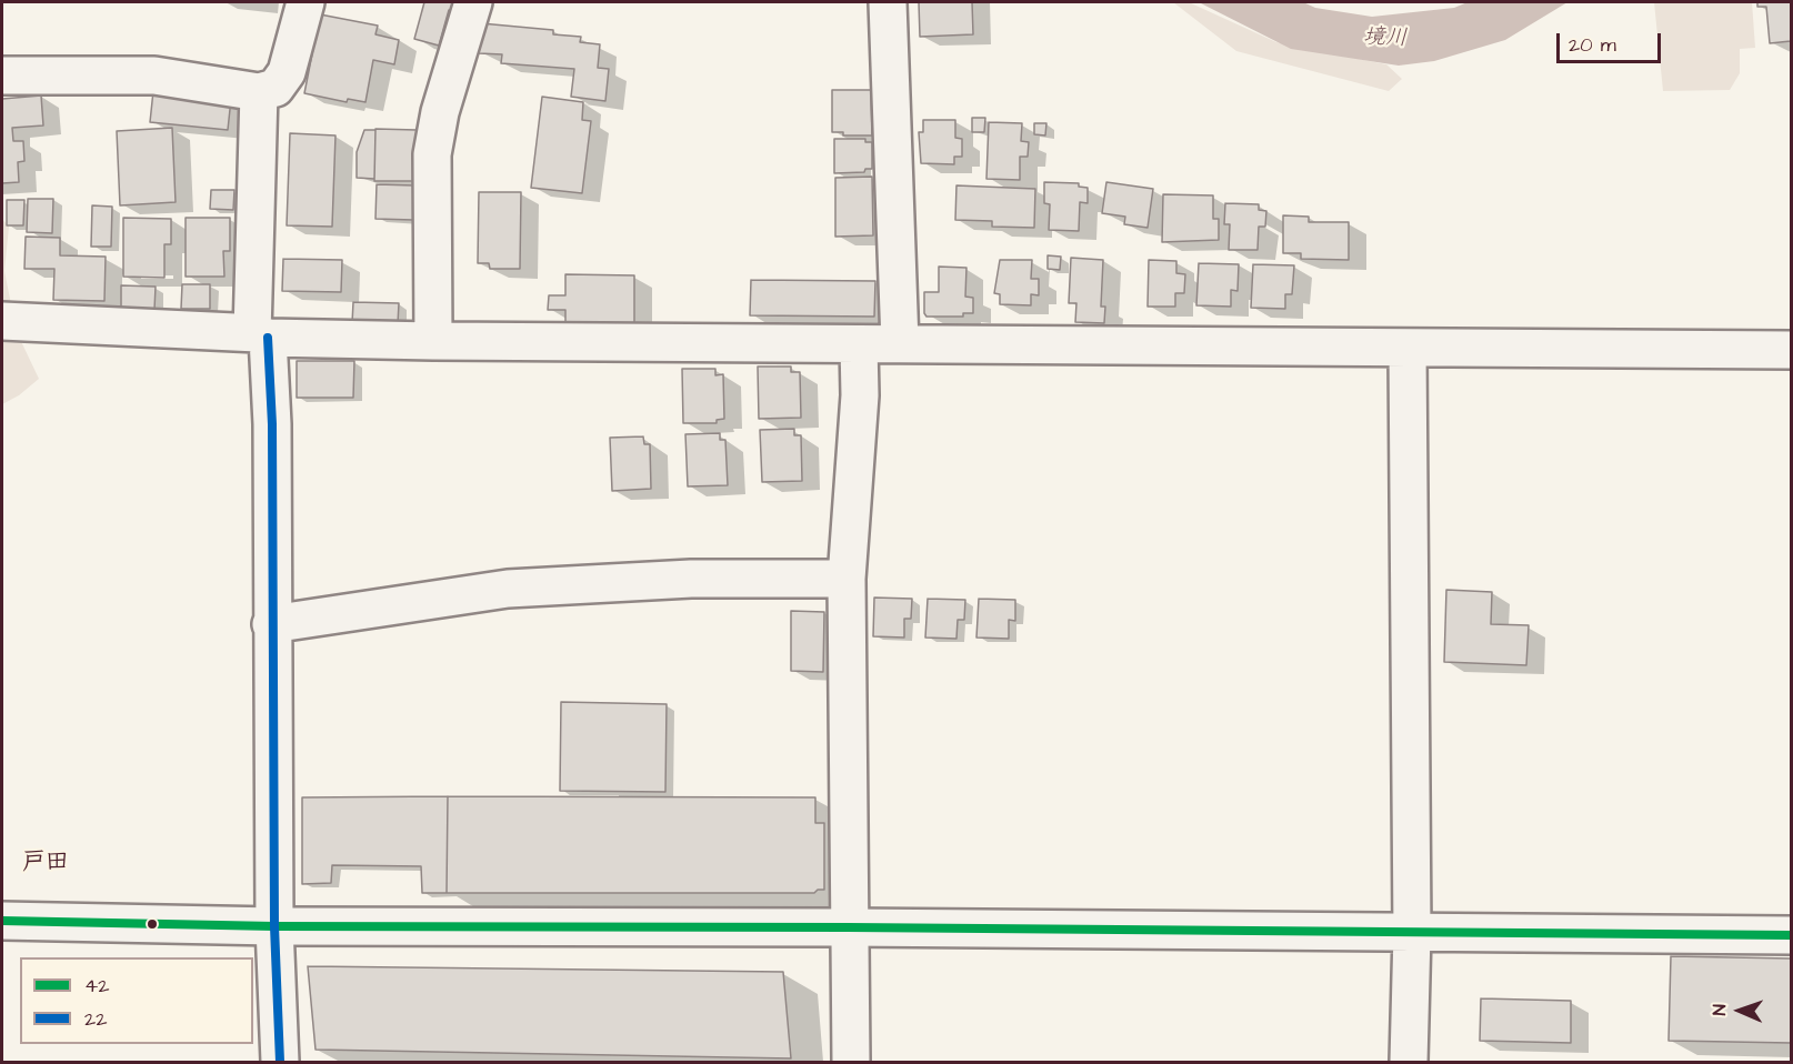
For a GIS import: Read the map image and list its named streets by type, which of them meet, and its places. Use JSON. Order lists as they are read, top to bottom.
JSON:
{
  "districts": ["戸田"],
  "water": ["境川"],
  "lines": ["transit line 22", "transit line 42"],
  "legend": ["42", "22"],
  "scale_bar": "20 m",
  "north": "left"
}
